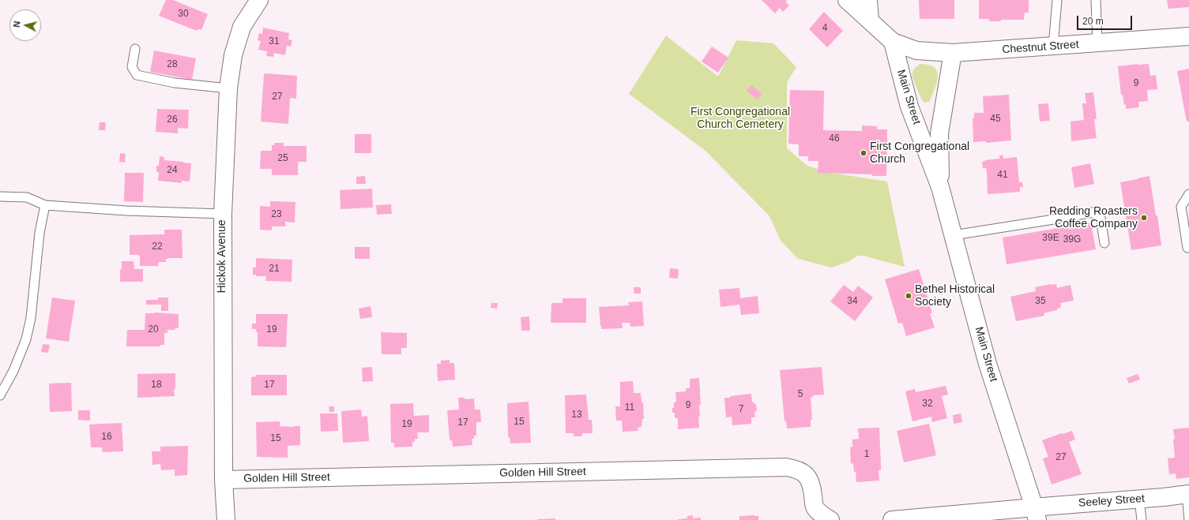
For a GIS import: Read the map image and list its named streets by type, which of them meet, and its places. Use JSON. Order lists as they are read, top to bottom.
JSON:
{
  "streets": {
    "street": [
      "Chestnut Street",
      "Main Street",
      "Hickok Avenue",
      "Golden Hill Street",
      "Seeley Street"
    ]
  },
  "crossings": [
    ["Chestnut Street", "Main Street"],
    ["Main Street", "Seeley Street"],
    ["Hickok Avenue", "Golden Hill Street"]
  ],
  "parks": ["First Congregational Church Cemetery"],
  "places": ["First Congregational Church", "Redding Roasters Coffee Company", "Bethel Historical Society"],
  "house_numbers": [
    "30",
    "4",
    "31",
    "28",
    "9",
    "27",
    "45",
    "26",
    "46",
    "25",
    "24",
    "41",
    "23",
    "39E",
    "39G",
    "22",
    "21",
    "34",
    "35",
    "20",
    "19",
    "18",
    "17",
    "5",
    "32",
    "9",
    "11",
    "7",
    "13",
    "15",
    "17",
    "19",
    "16",
    "15",
    "1",
    "27"
  ],
  "scale_bar": "20 m",
  "north": "left"
}
